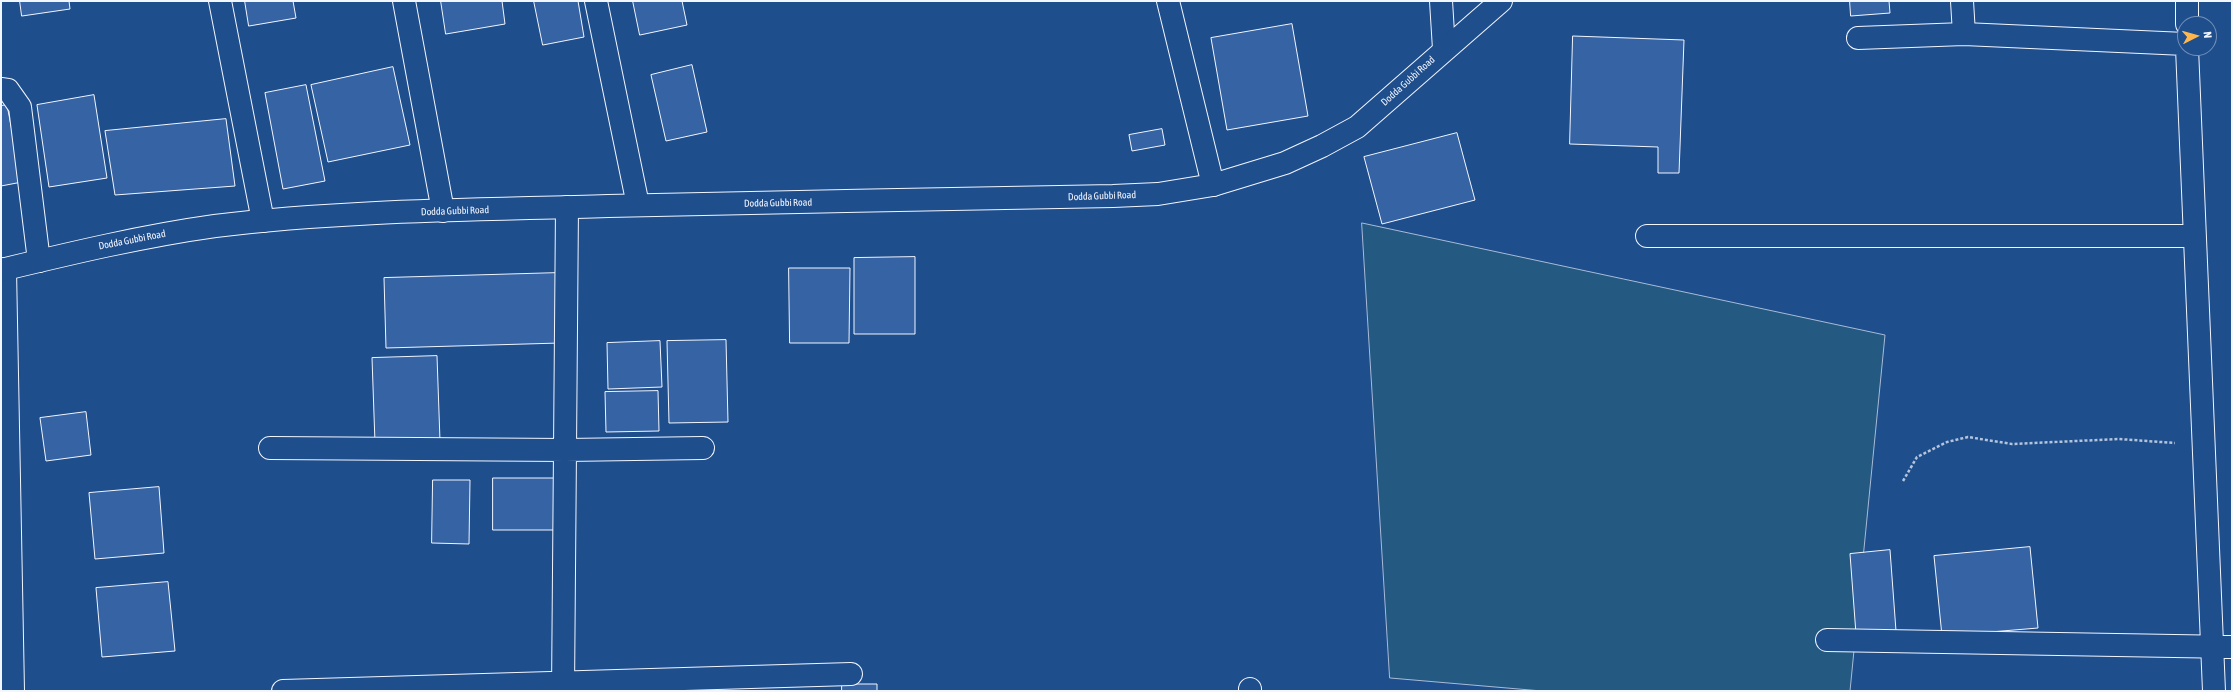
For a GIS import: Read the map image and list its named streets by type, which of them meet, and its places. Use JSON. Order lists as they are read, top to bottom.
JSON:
{
  "streets": {
    "street": ["Dodda Gubbi Road"]
  },
  "north": "right"
}
